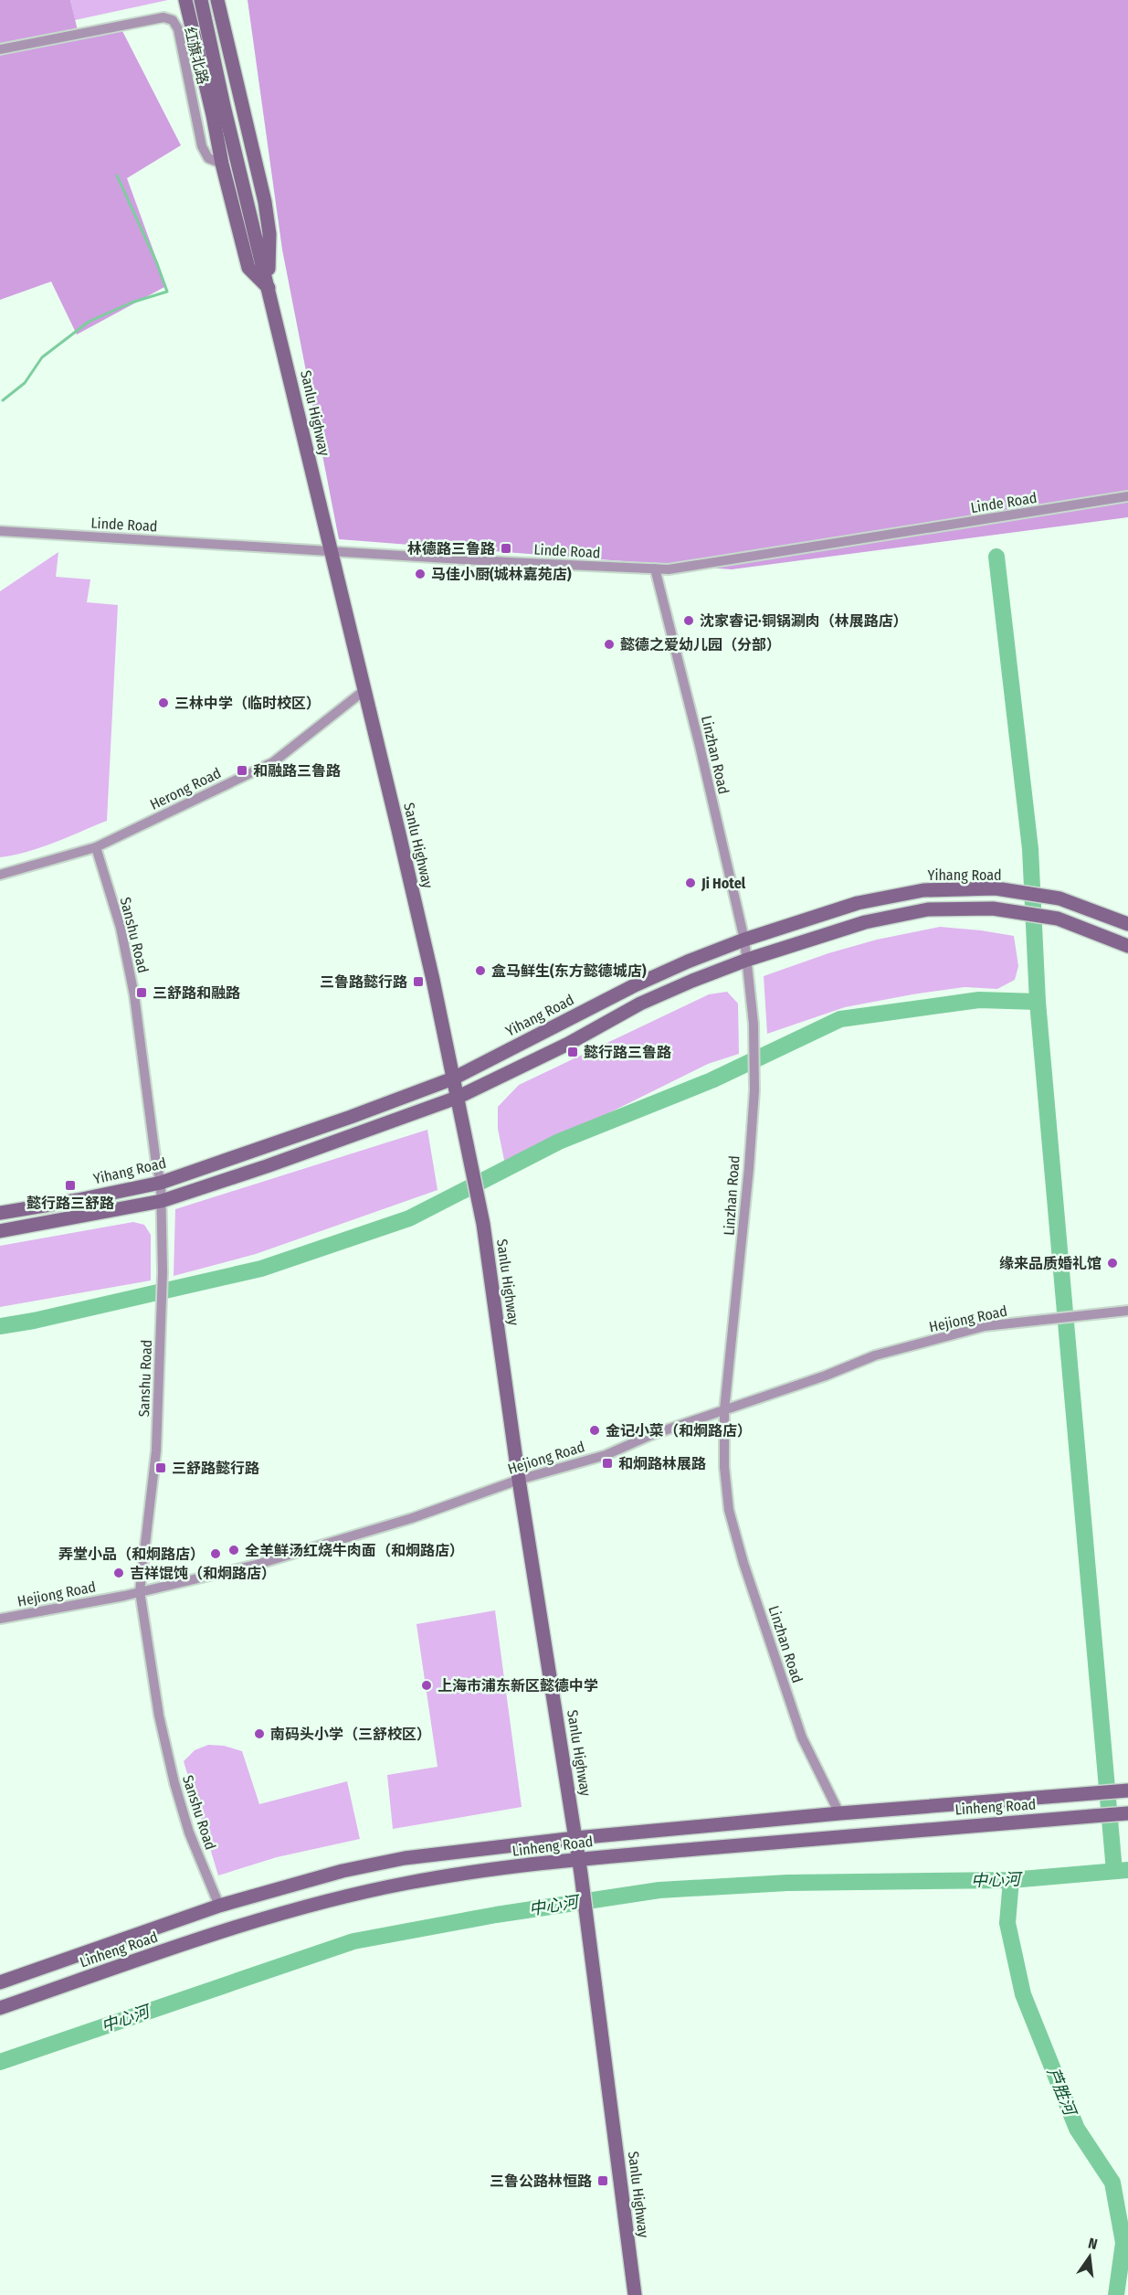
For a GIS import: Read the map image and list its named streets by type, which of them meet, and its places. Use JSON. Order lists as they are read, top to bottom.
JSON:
{
  "streets": {
    "main road": ["Sanlu Highway", "Yihang Road", "Linheng Road"],
    "street": [
      "红旗北路",
      "Linde Road",
      "Linzhan Road",
      "Herong Road",
      "Sanshu Road",
      "Hejiong Road"
    ]
  },
  "crossings": [
    ["Sanlu Highway", "Linde Road"],
    ["Sanlu Highway", "Herong Road"],
    ["Sanlu Highway", "Yihang Road"],
    ["Sanlu Highway", "Hejiong Road"],
    ["Sanlu Highway", "Linheng Road"],
    ["Linde Road", "Linzhan Road"],
    ["Linzhan Road", "Yihang Road"],
    ["Linzhan Road", "Hejiong Road"],
    ["Linzhan Road", "Linheng Road"],
    ["Herong Road", "Sanshu Road"],
    ["Yihang Road", "Sanshu Road"],
    ["Sanshu Road", "Hejiong Road"],
    ["Sanshu Road", "Linheng Road"]
  ],
  "water": ["中心河", "芦胜河"],
  "places": {
    "transit": [
      "林德路三鲁路",
      "和融路三鲁路",
      "三鲁路懿行路",
      "三舒路和融路",
      "懿行路三鲁路",
      "懿行路三舒路",
      "和炯路林展路",
      "三舒路懿行路",
      "三鲁公路林恒路"
    ],
    "other": [
      "马佳小厨(城林嘉苑店)",
      "沈家睿记·铜锅涮肉（林展路店）",
      "懿德之爱幼儿园（分部）",
      "三林中学（临时校区）",
      "Ji Hotel",
      "盒马鲜生(东方懿德城店)",
      "缘来品质婚礼馆",
      "金记小菜（和炯路店）",
      "全羊鲜汤红烧牛肉面（和炯路店）",
      "弄堂小品（和炯路店）",
      "吉祥馄饨（和炯路店）",
      "上海市浦东新区懿德中学",
      "南码头小学（三舒校区）"
    ]
  },
  "north": "top"
}
